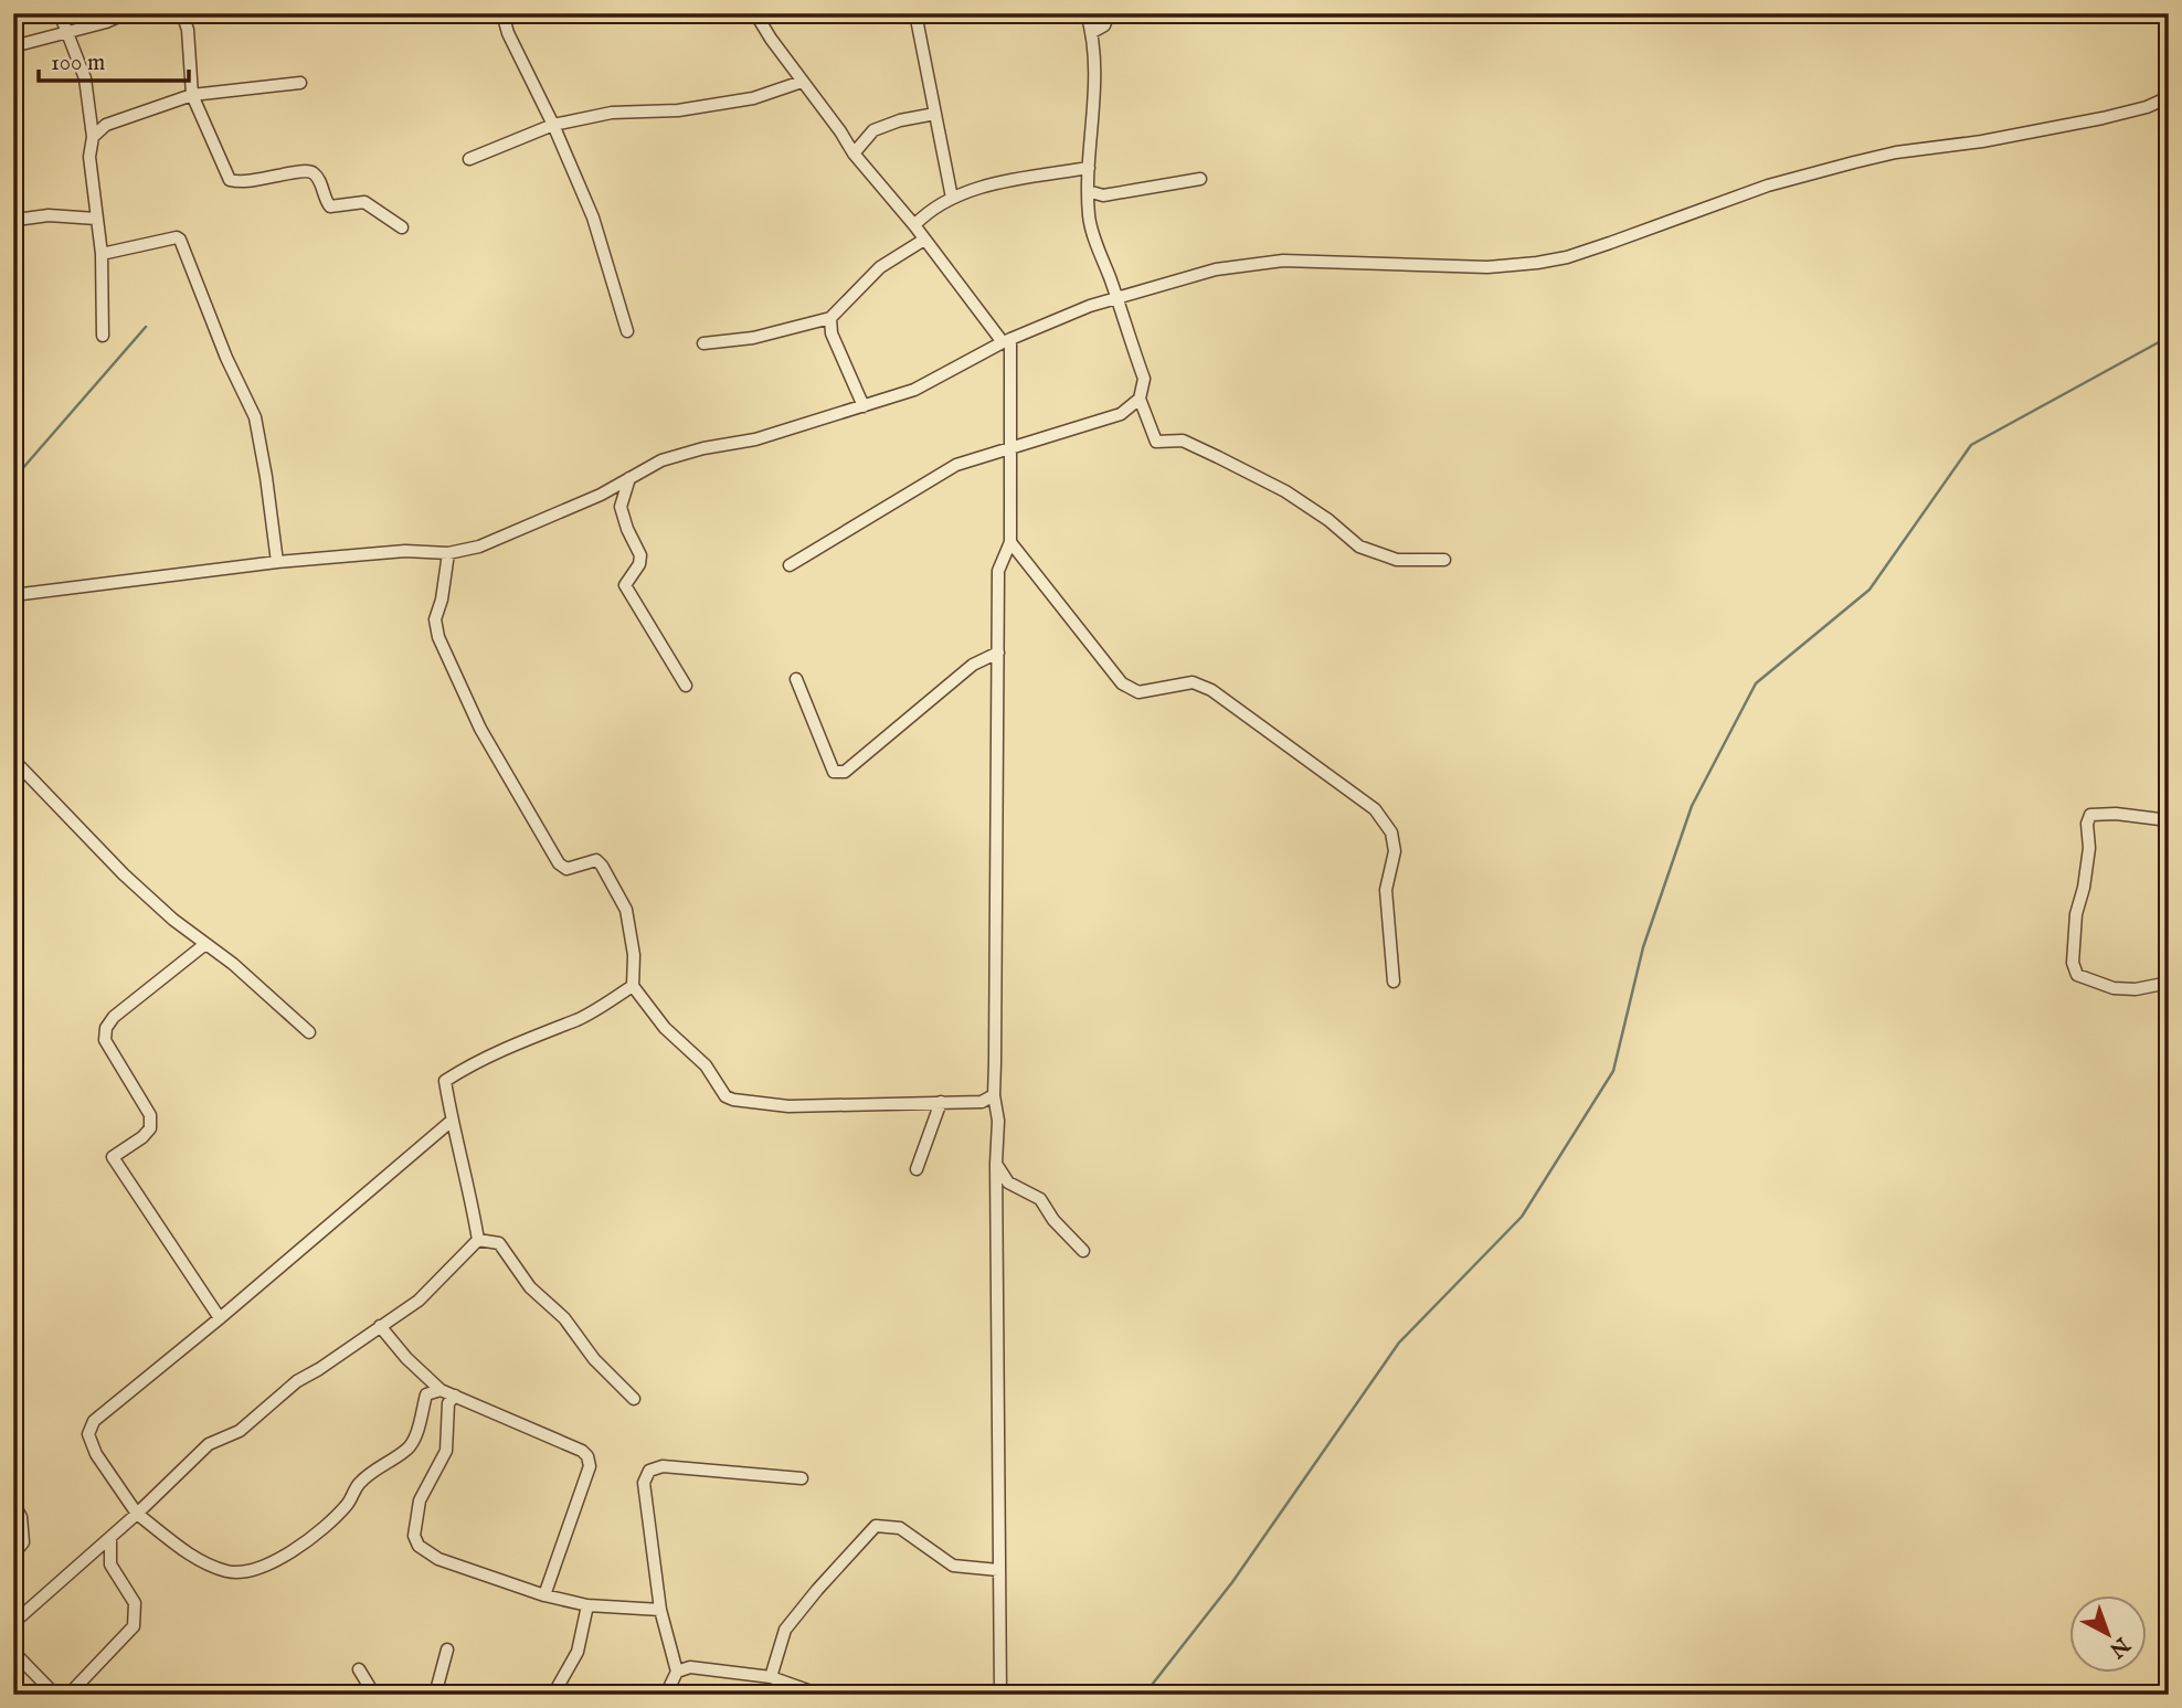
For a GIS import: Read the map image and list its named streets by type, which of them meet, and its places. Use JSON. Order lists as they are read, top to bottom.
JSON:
{
  "scale_bar": "100 m",
  "north": "bottom right"
}
